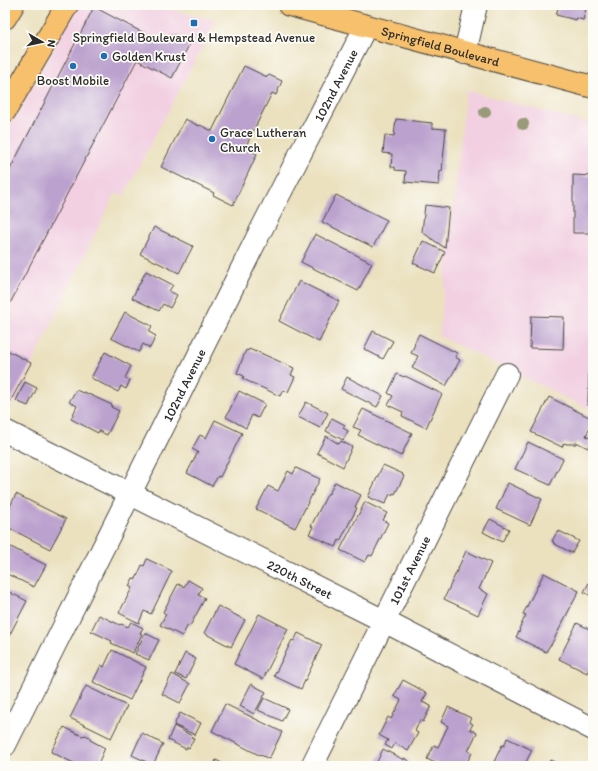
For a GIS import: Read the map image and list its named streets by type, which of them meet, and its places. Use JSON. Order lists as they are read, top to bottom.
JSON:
{
  "streets": {
    "main road": ["Springfield Boulevard"],
    "street": ["102nd Avenue", "101st Avenue", "220th Street"]
  },
  "crossings": [
    ["Springfield Boulevard", "102nd Avenue"],
    ["102nd Avenue", "220th Street"],
    ["101st Avenue", "220th Street"]
  ],
  "places": {
    "transit": ["Springfield Boulevard & Hempstead Avenue"],
    "other": ["Golden Krust", "Boost Mobile", "Grace Lutheran Church"]
  },
  "north": "right"
}
